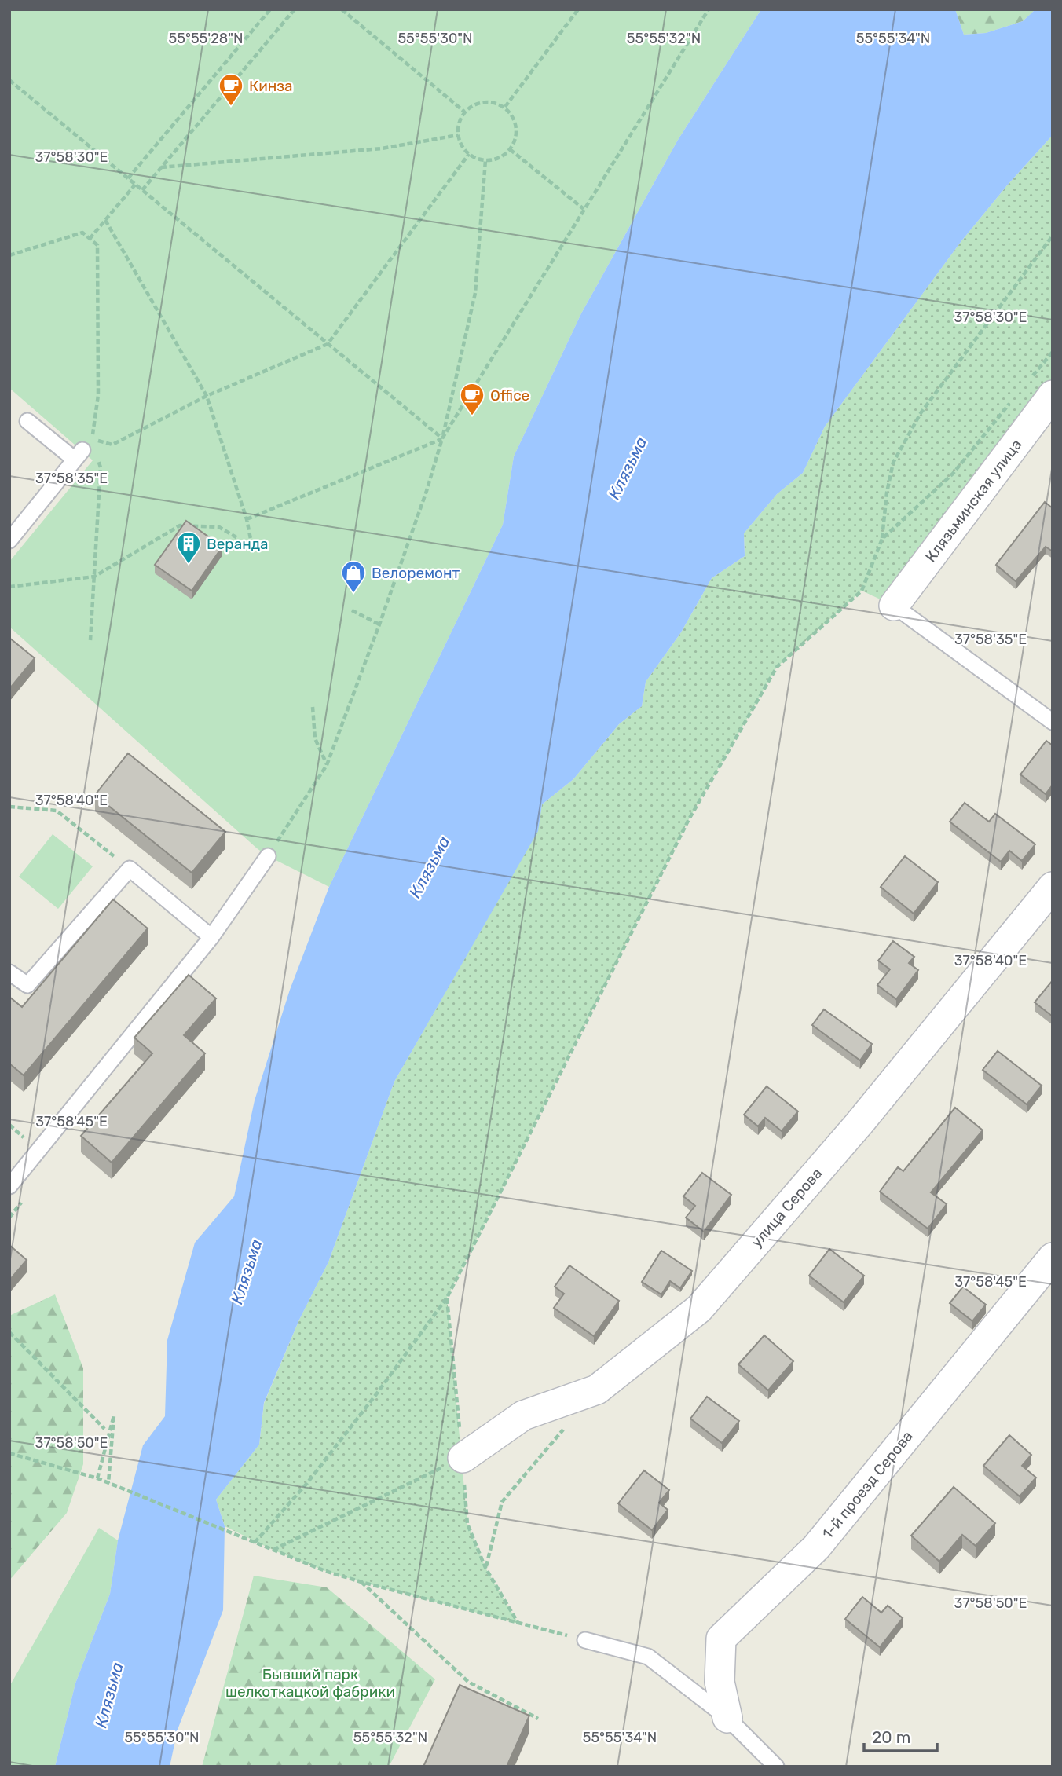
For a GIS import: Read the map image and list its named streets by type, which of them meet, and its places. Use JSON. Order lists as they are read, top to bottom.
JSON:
{
  "streets": {
    "street": ["Клязьминская улица", "улица Серова", "1-й проезд Серова"]
  },
  "water": ["Клязьма"],
  "parks": ["Бывший парк шелкоткацкой фабрики"],
  "places": {
    "cafe": ["Кинза", "Office"],
    "building": ["Веранда"],
    "shop": ["Велоремонт"]
  },
  "scale_bar": "20 m",
  "coordinates": [
    "55°55'30\"N",
    "55°55'32\"N",
    "55°55'34\"N",
    "55°55'28\"N",
    "37°58'30\"E",
    "37°58'35\"E",
    "37°58'40\"E",
    "37°58'45\"E",
    "37°58'50\"E"
  ]
}
